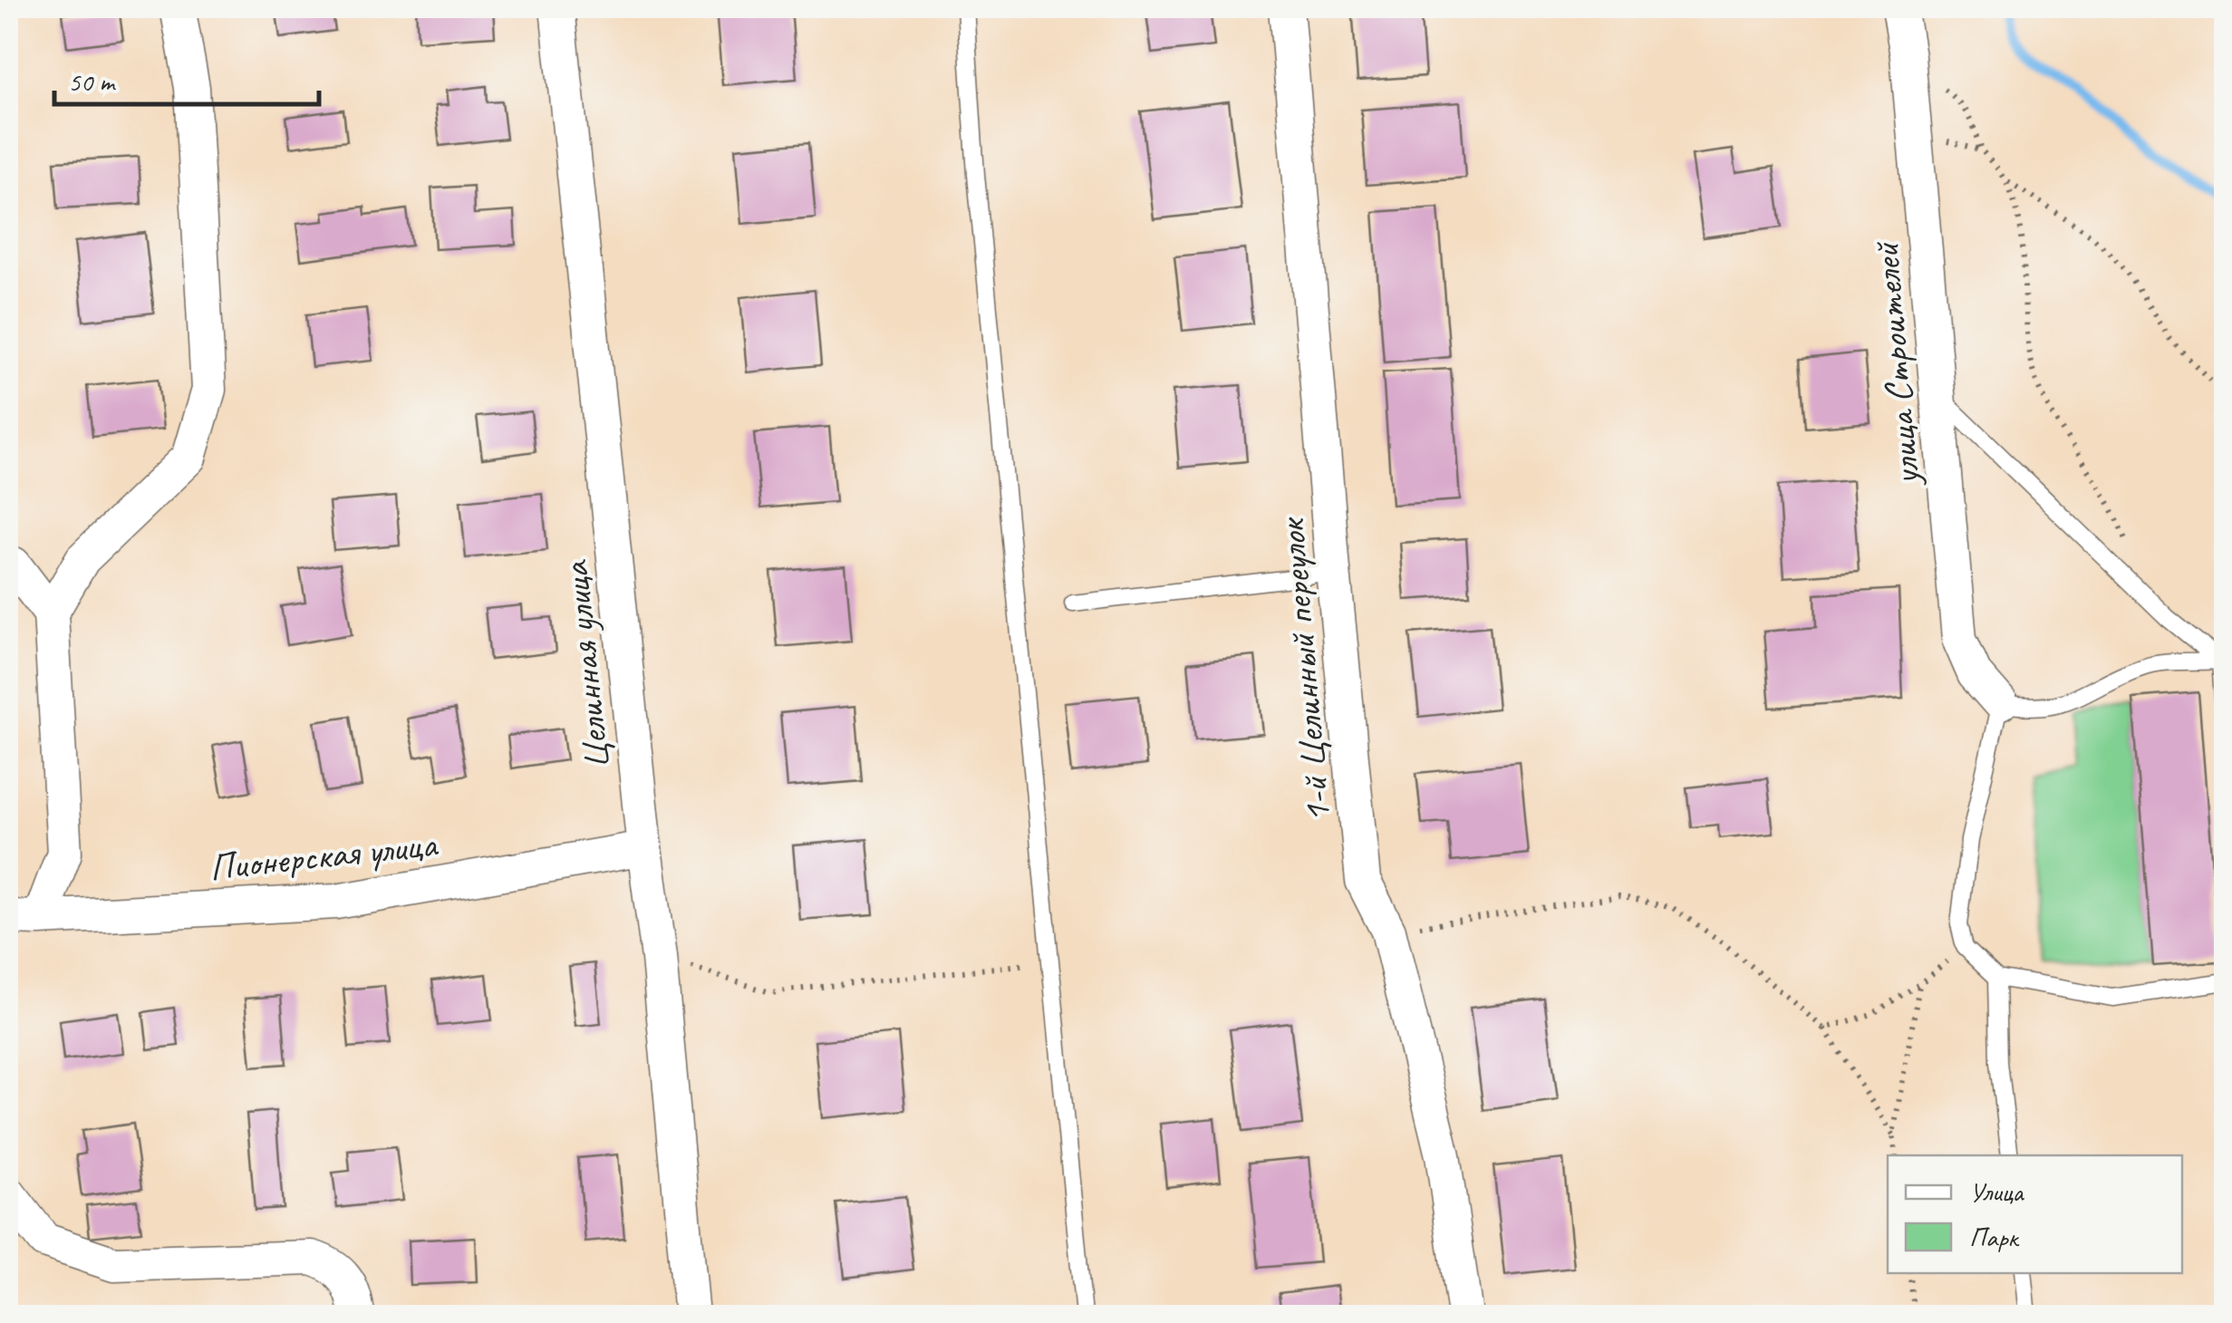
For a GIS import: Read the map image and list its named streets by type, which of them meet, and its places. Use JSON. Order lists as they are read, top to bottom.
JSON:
{
  "streets": {
    "street": [
      "улица Строителей",
      "Целинная улица",
      "1-й Целинный переулок",
      "Пионерская улица"
    ]
  },
  "crossings": [
    ["Целинная улица", "Пионерская улица"]
  ],
  "legend": ["Улица", "Парк"],
  "scale_bar": "50 m"
}
